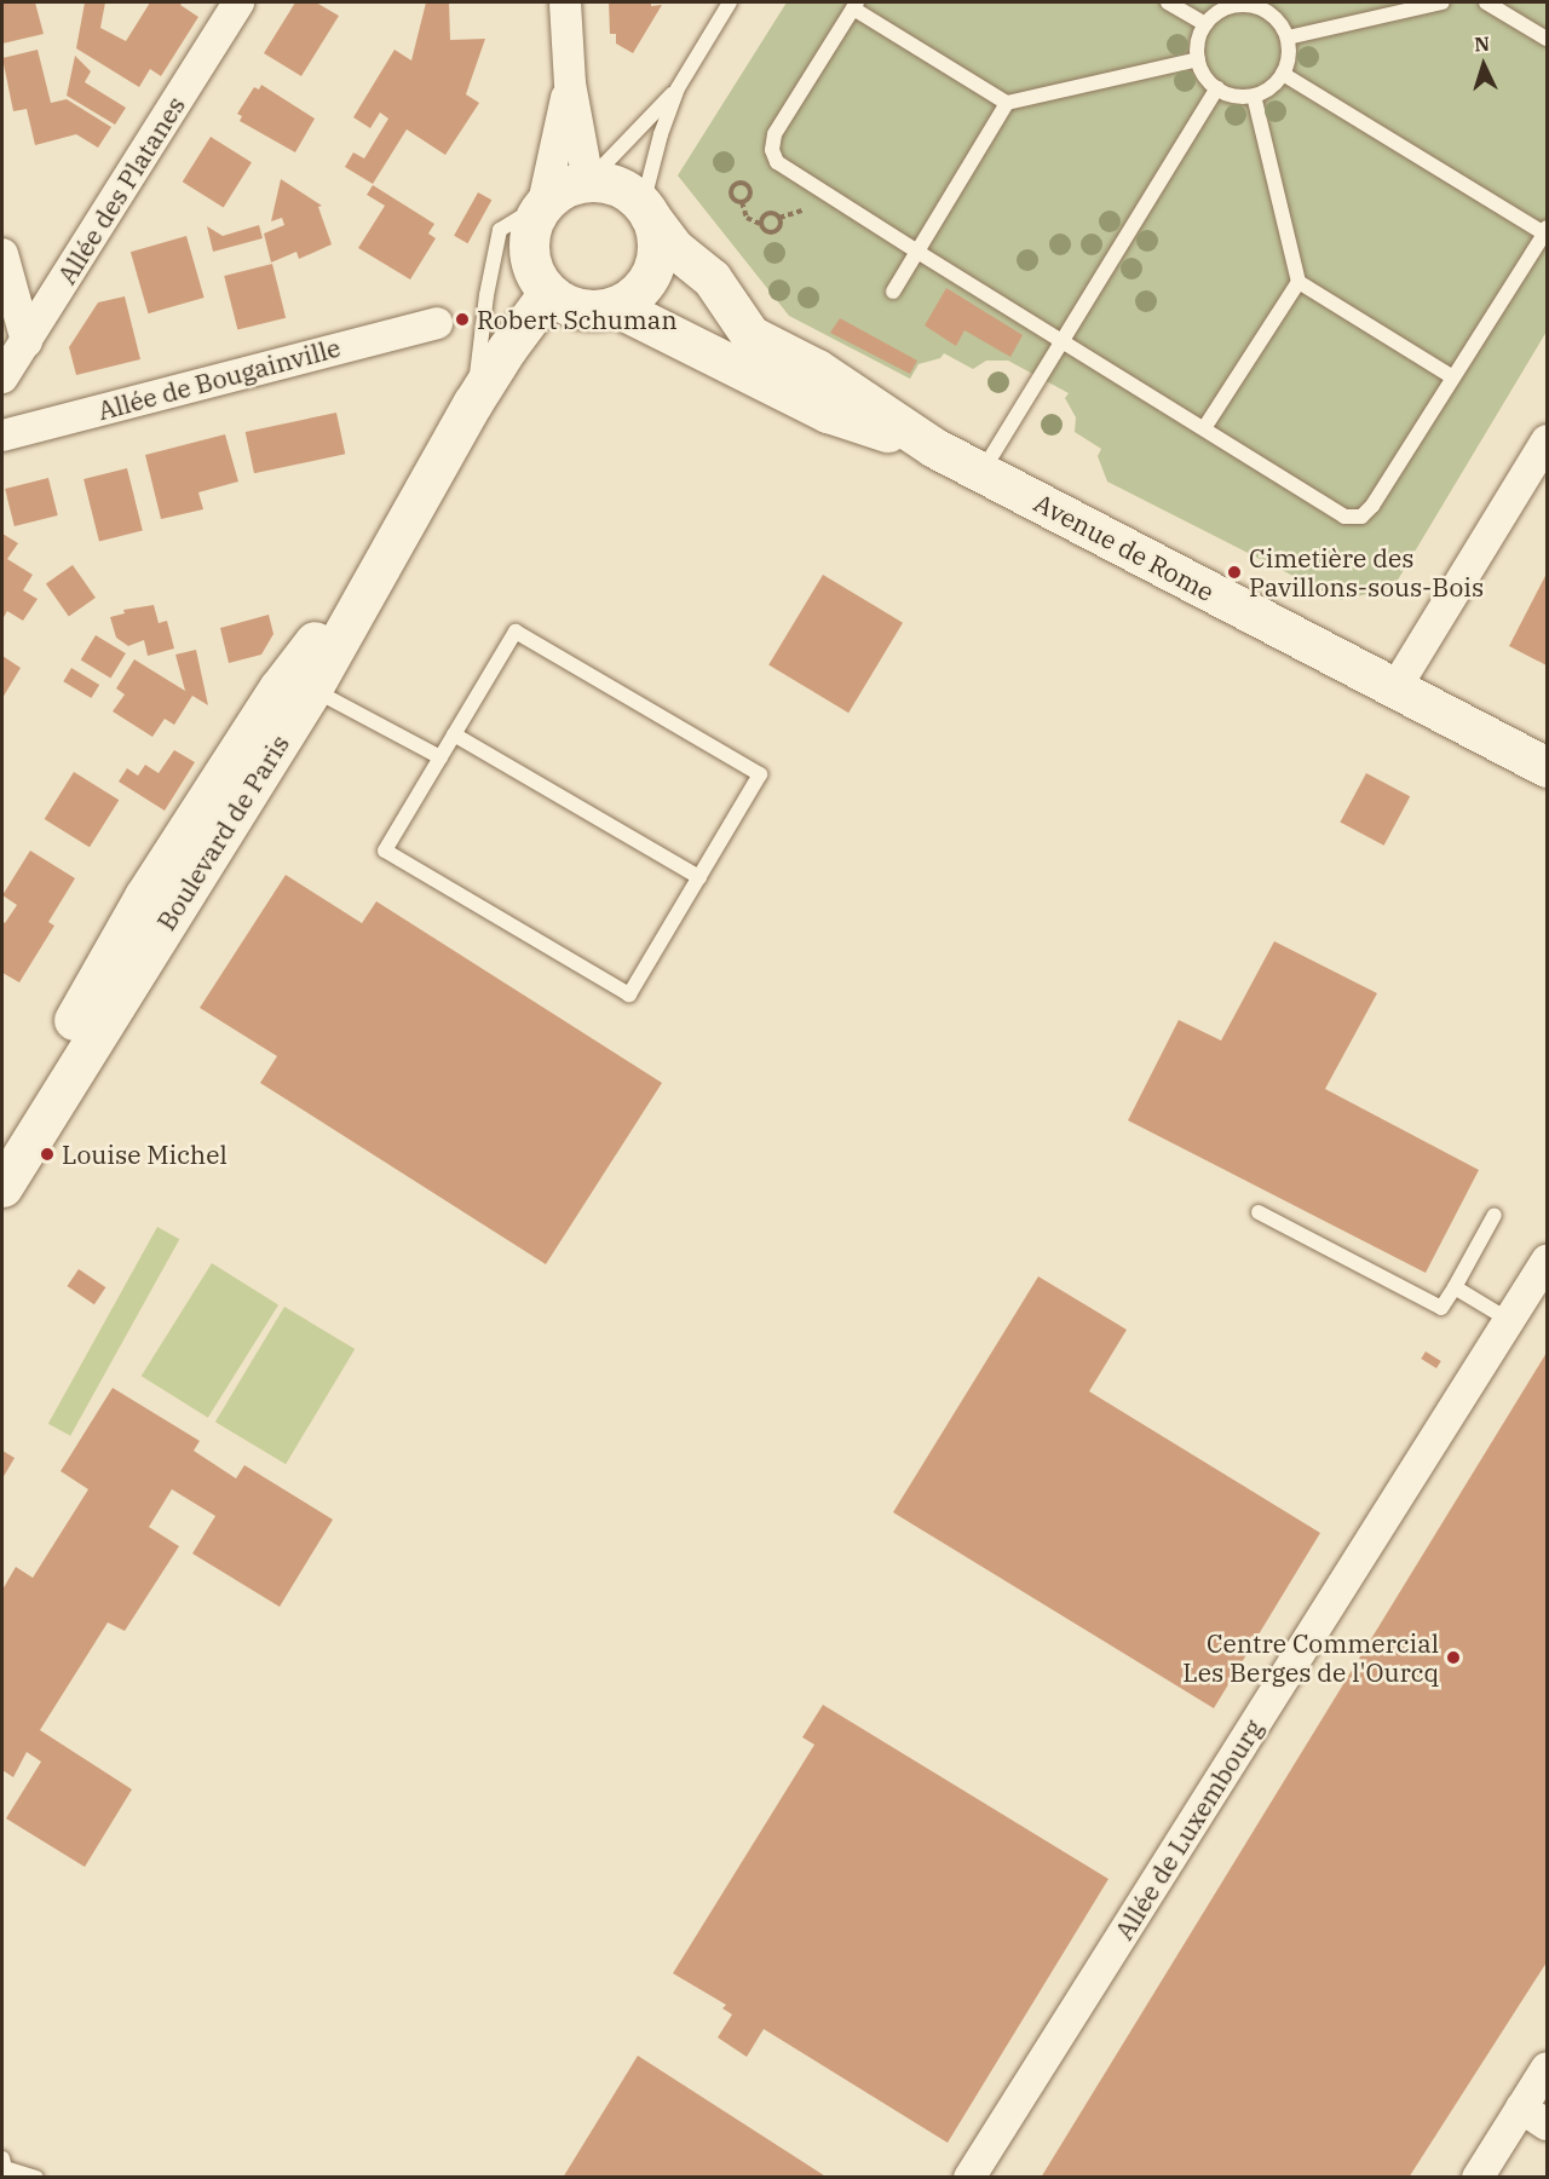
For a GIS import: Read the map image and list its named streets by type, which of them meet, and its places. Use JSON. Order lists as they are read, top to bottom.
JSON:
{
  "streets": {
    "street": [
      "Allée des Platanes",
      "Allée de Bougainville",
      "Avenue de Rome",
      "Boulevard de Paris",
      "Allée de Luxembourg"
    ]
  },
  "crossings": [
    ["Avenue de Rome", "Boulevard de Paris"]
  ],
  "places": [
    "Robert Schuman",
    "Cimetière des Pavillons-sous-Bois",
    "Louise Michel",
    "Centre Commercial Les Berges de l'Ourcq"
  ],
  "north": "top"
}
